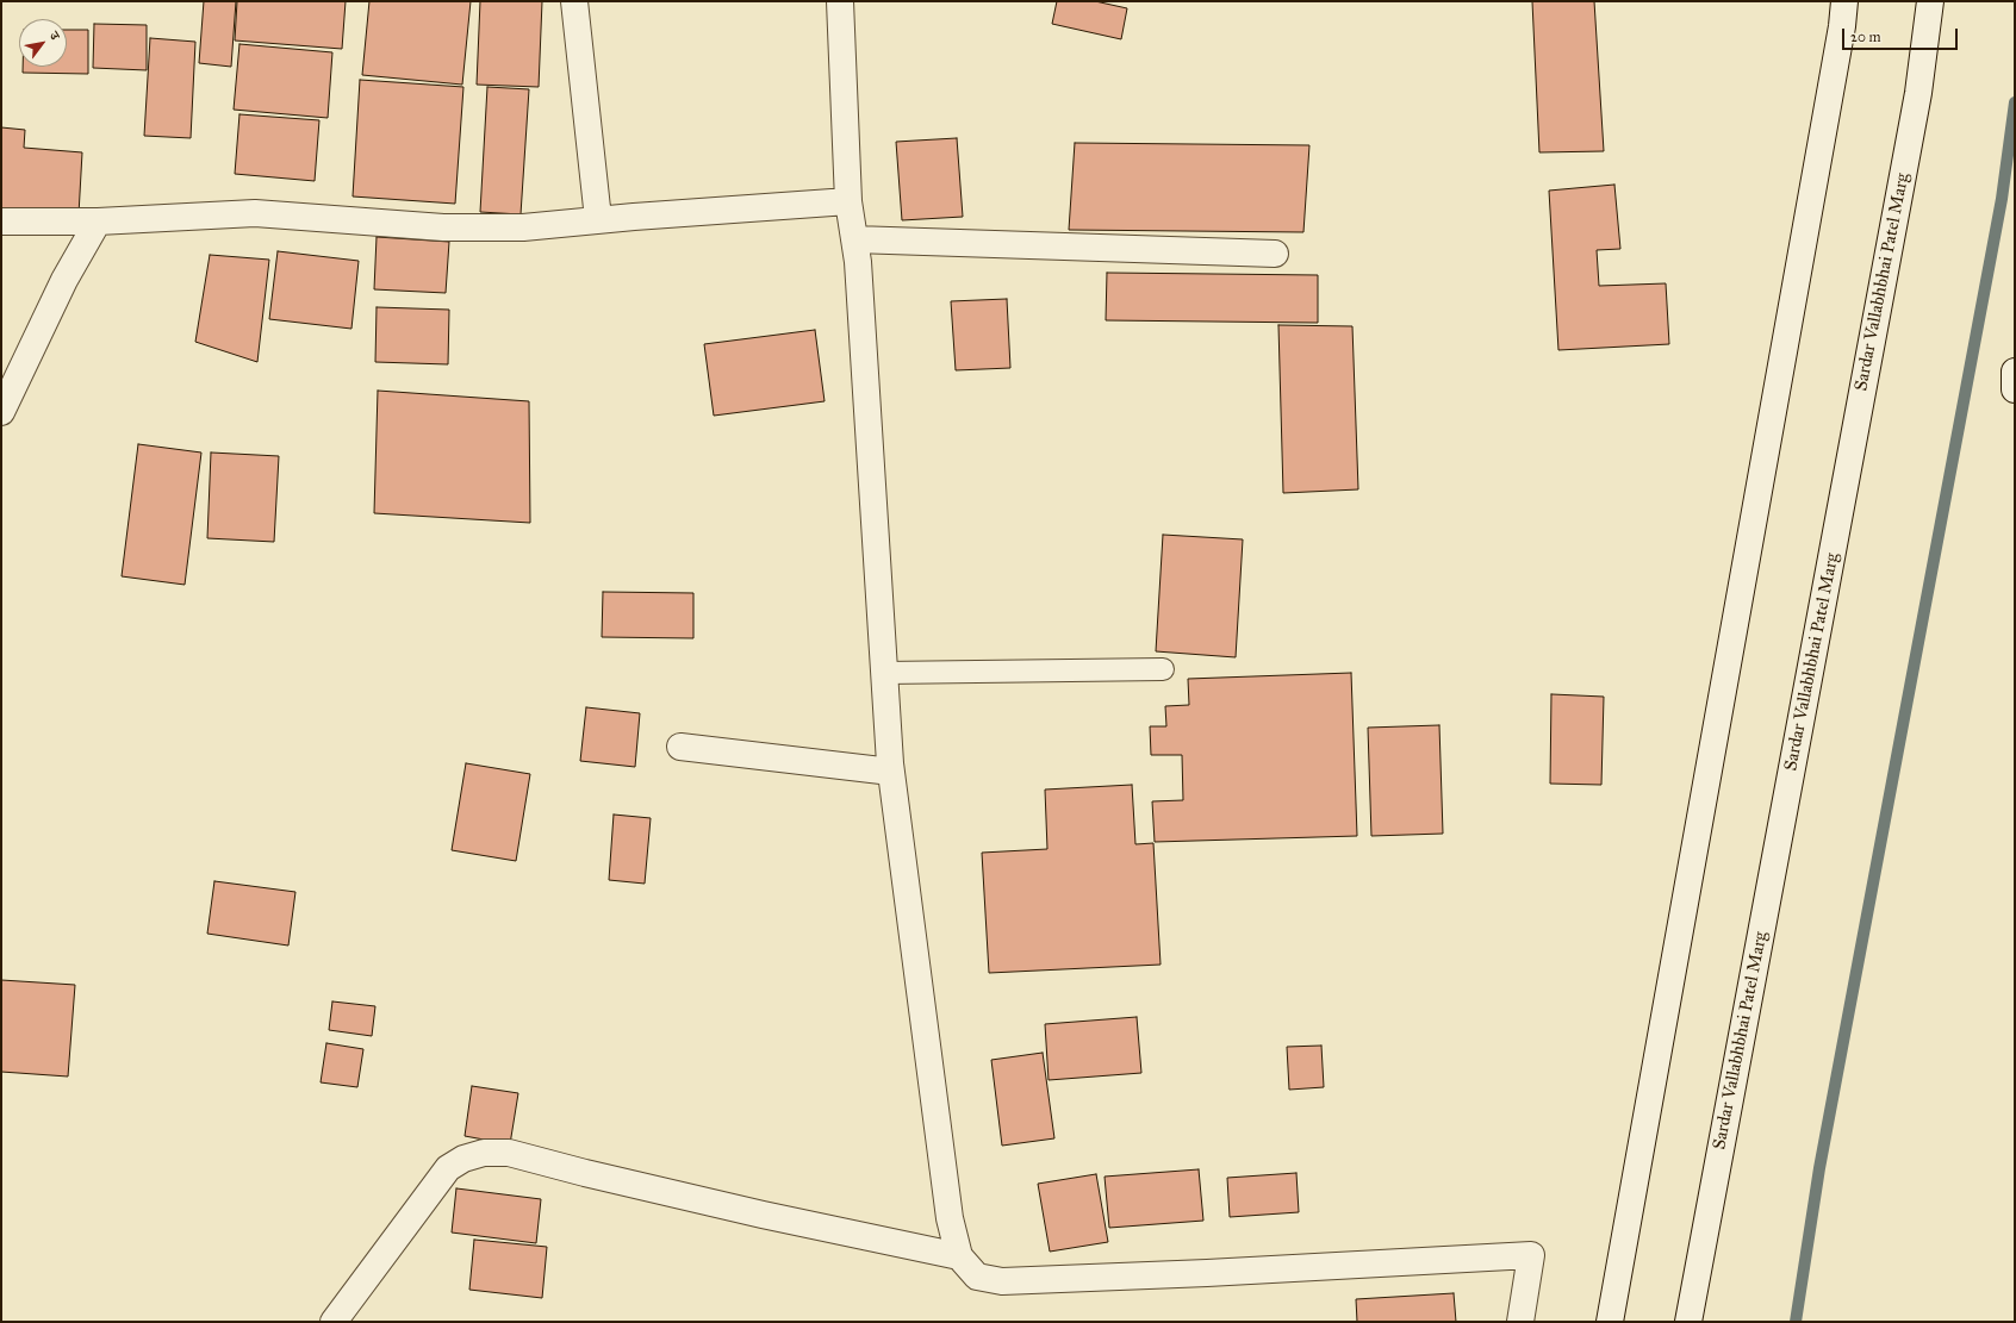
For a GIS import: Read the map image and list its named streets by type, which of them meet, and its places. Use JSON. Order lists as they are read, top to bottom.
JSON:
{
  "streets": {
    "street": ["Sardar Vallabhbhai Patel Marg"]
  },
  "scale_bar": "20 m",
  "north": "top right"
}
